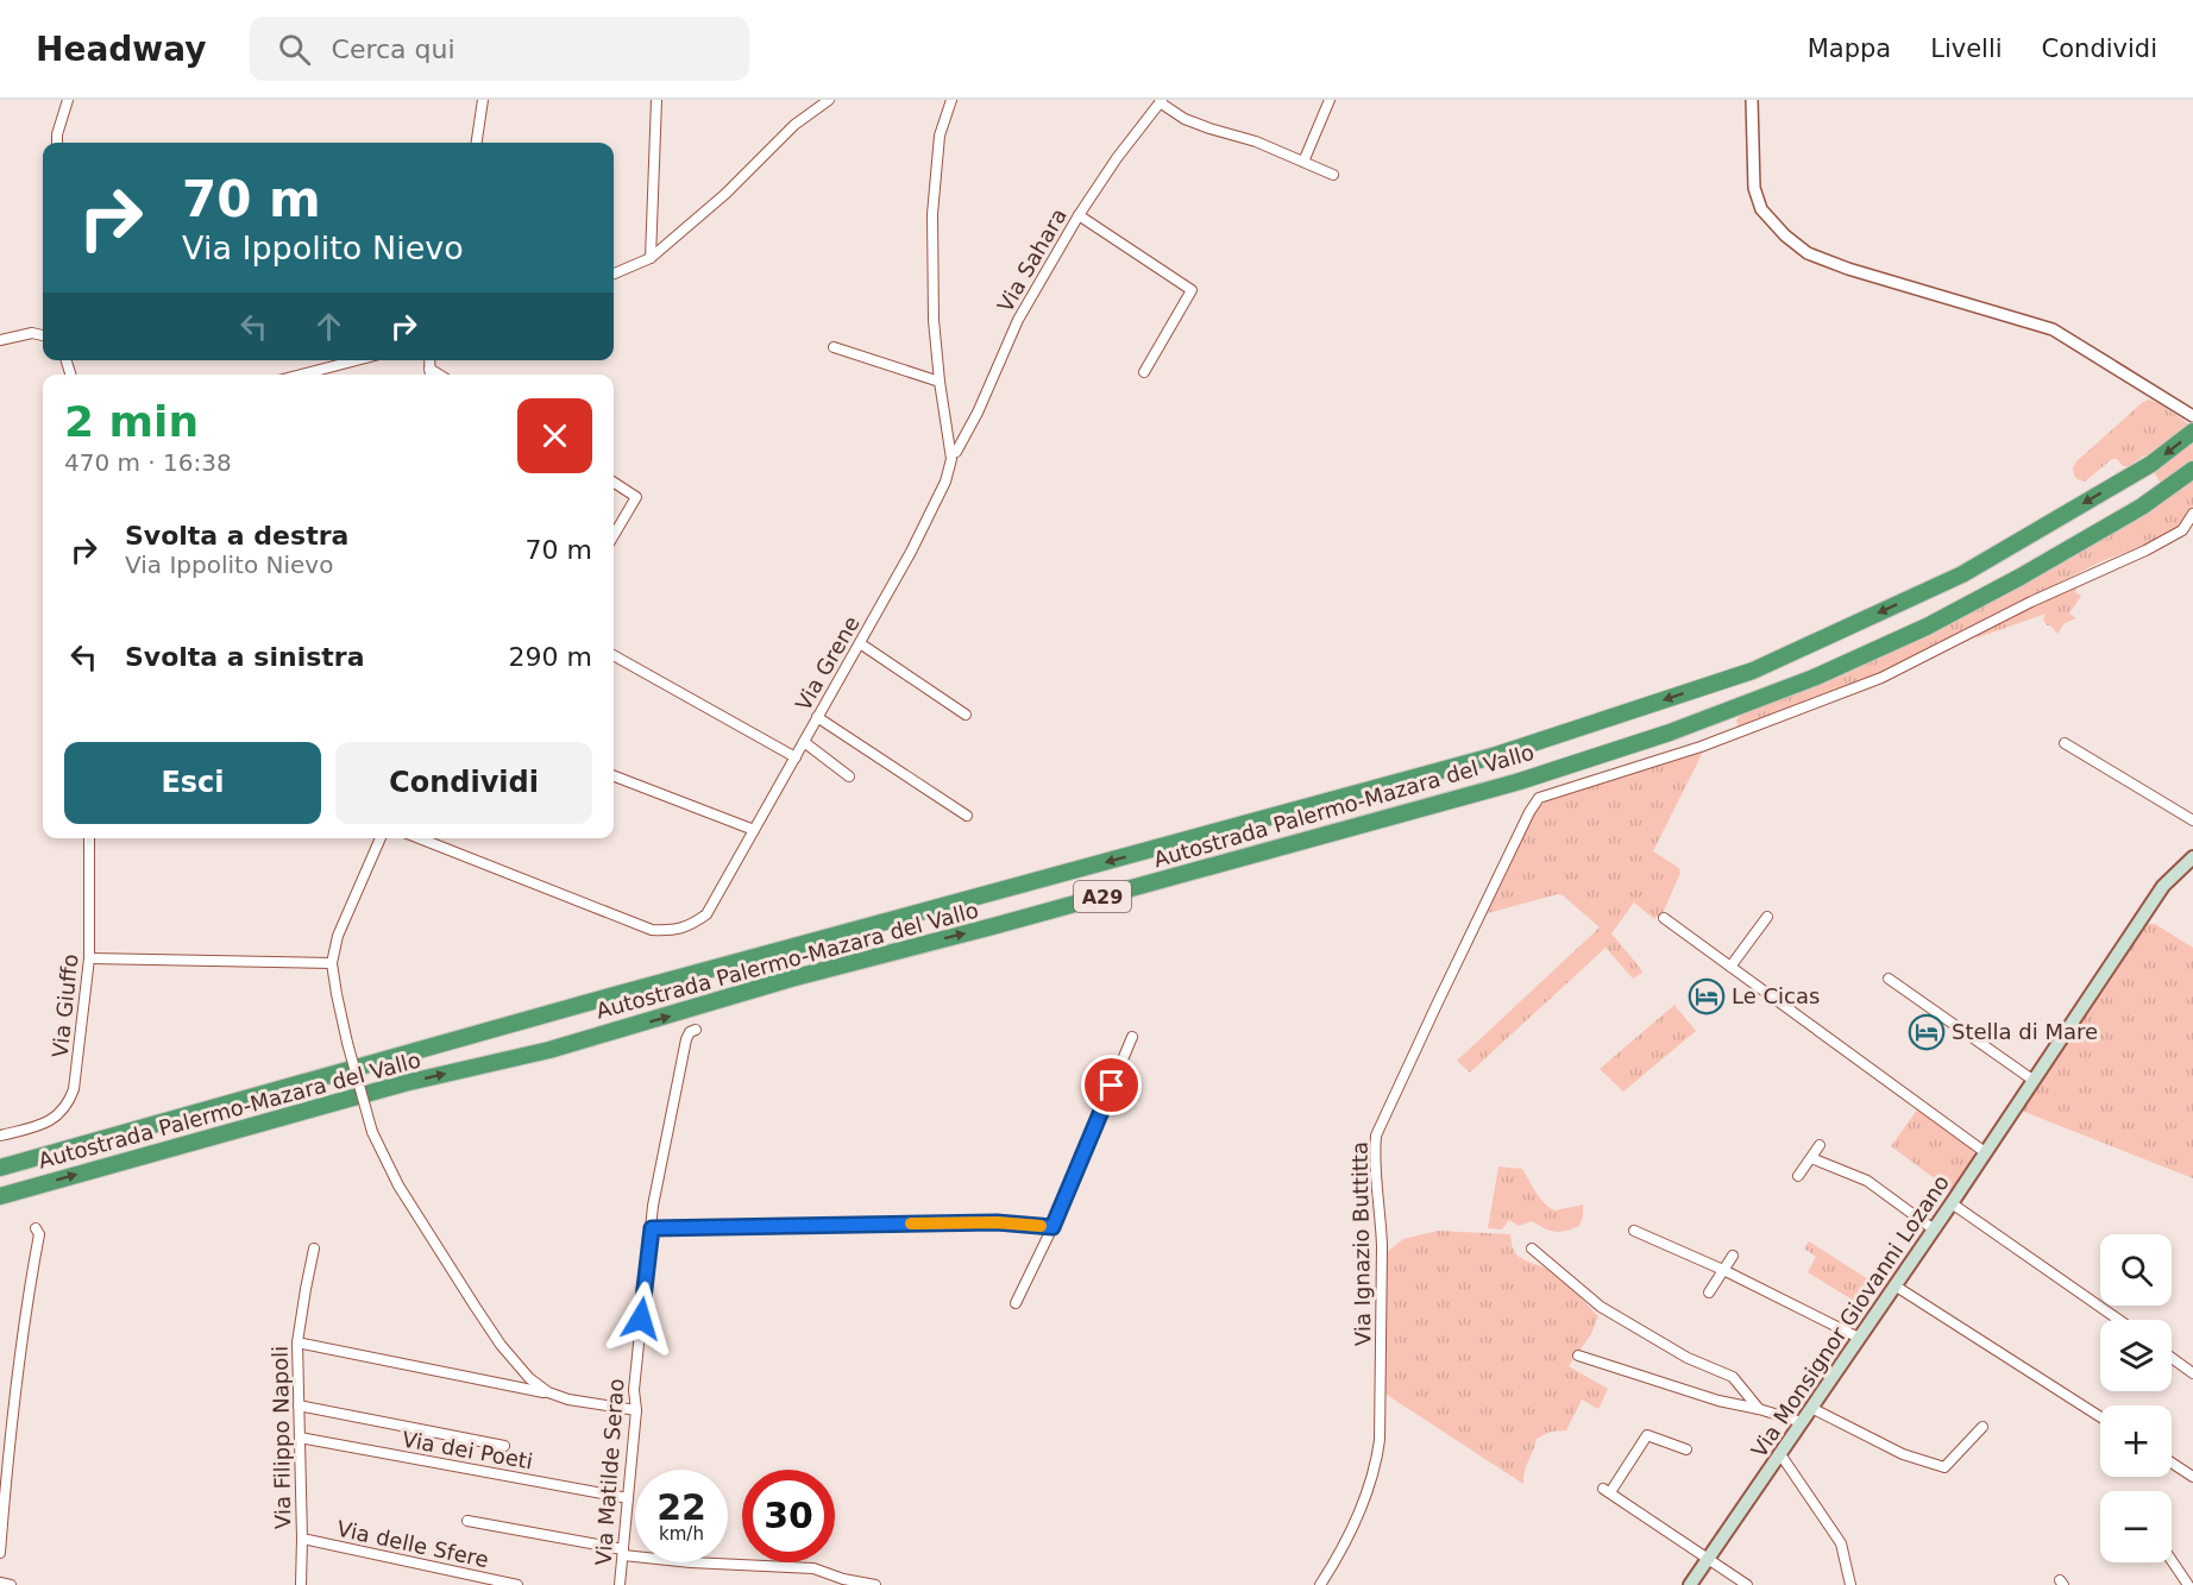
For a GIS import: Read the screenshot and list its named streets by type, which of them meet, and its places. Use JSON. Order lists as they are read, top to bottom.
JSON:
{
  "streets": {
    "highway": ["Autostrada Palermo-Mazara del Vallo", "A29"],
    "main road": ["Via Monsignor Giovanni Lozano"],
    "street": [
      "Via Sahara",
      "Via Grene",
      "Via Giuffo",
      "Via Ignazio Buttitta",
      "Via Filippo Napoli",
      "Via dei Poeti",
      "Via Matilde Serao",
      "Via delle Sfere"
    ]
  },
  "crossings": [
    ["Via Filippo Napoli", "Via dei Poeti"],
    ["Via Filippo Napoli", "Via delle Sfere"],
    ["Via dei Poeti", "Via Matilde Serao"]
  ],
  "places": {
    "hotel": ["Le Cicas", "Stella di Mare"]
  },
  "page": {
    "header": "Headway",
    "search": "Cerca qui",
    "nav": ["Mappa", "Livelli", "Condividi"],
    "turn": ["70 m", "Via Ippolito Nievo"],
    "heading": ["2 min", "470 m · 16:38"],
    "list": [
      {
        "name": "Svolta a destra",
        "note": "Via Ippolito Nievo",
        "value": "70 m"
      },
      {
        "name": "Svolta a sinistra",
        "value": "290 m"
      }
    ],
    "buttons": ["Esci", "Condividi"],
    "map_buttons": ["+", "−"],
    "speed": "22 km/h",
    "limit": "30"
  }
}
